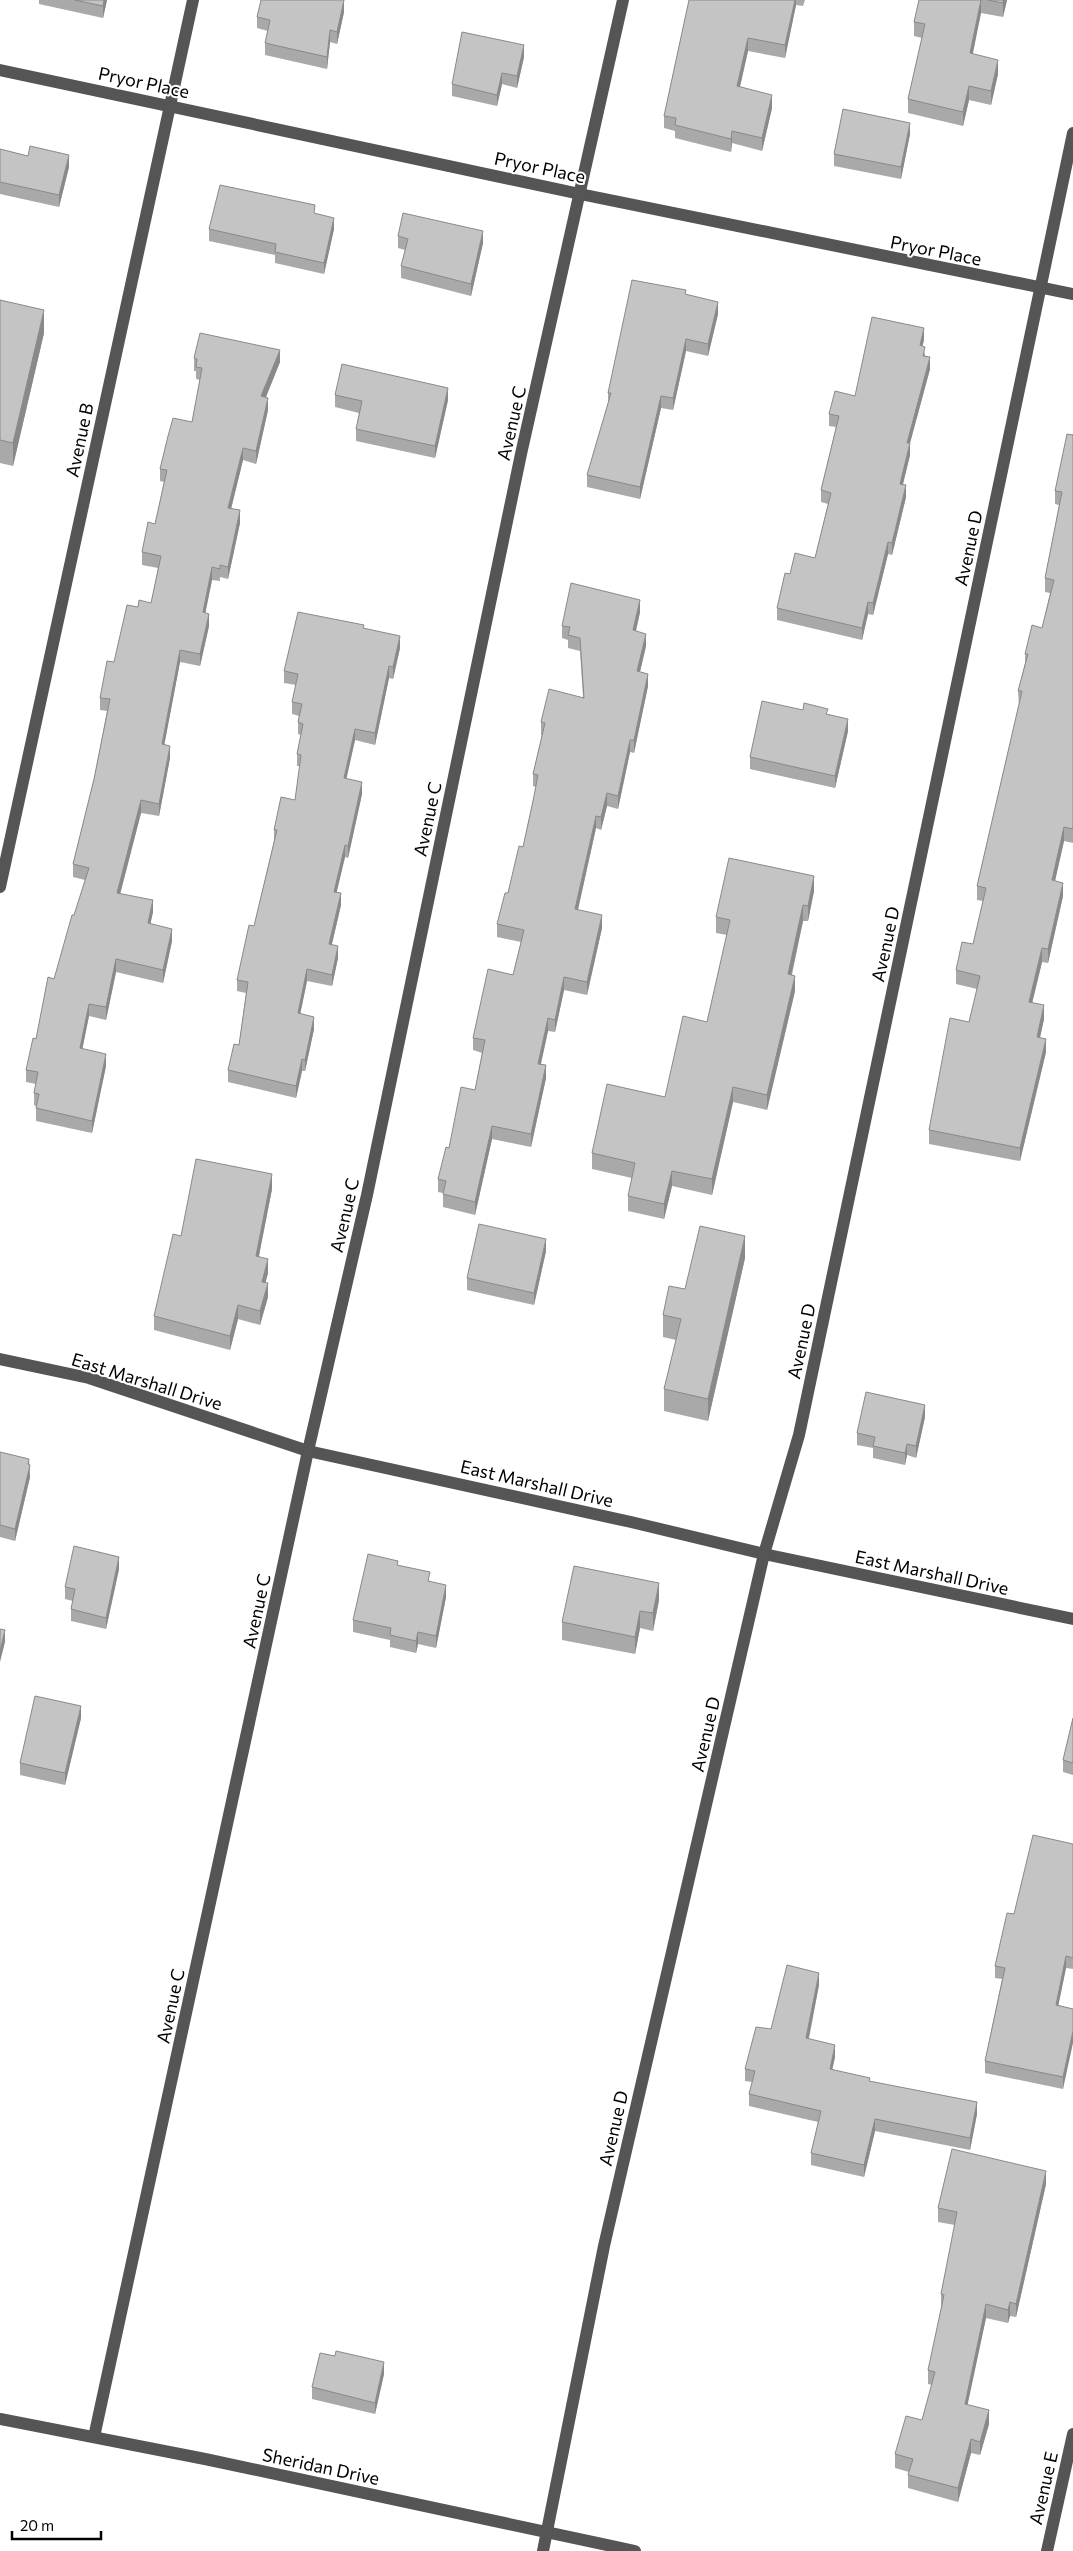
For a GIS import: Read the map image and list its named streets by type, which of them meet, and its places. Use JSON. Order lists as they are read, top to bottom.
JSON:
{
  "streets": {
    "street": [
      "Pryor Place",
      "Avenue C",
      "Avenue B",
      "Avenue D",
      "East Marshall Drive",
      "Sheridan Drive",
      "Avenue E"
    ]
  },
  "crossings": [
    ["Pryor Place", "Avenue C"],
    ["Pryor Place", "Avenue B"],
    ["Pryor Place", "Avenue D"],
    ["Avenue C", "East Marshall Drive"],
    ["Avenue C", "Sheridan Drive"],
    ["Avenue D", "East Marshall Drive"],
    ["Avenue D", "Sheridan Drive"]
  ],
  "scale_bar": "20 m"
}
